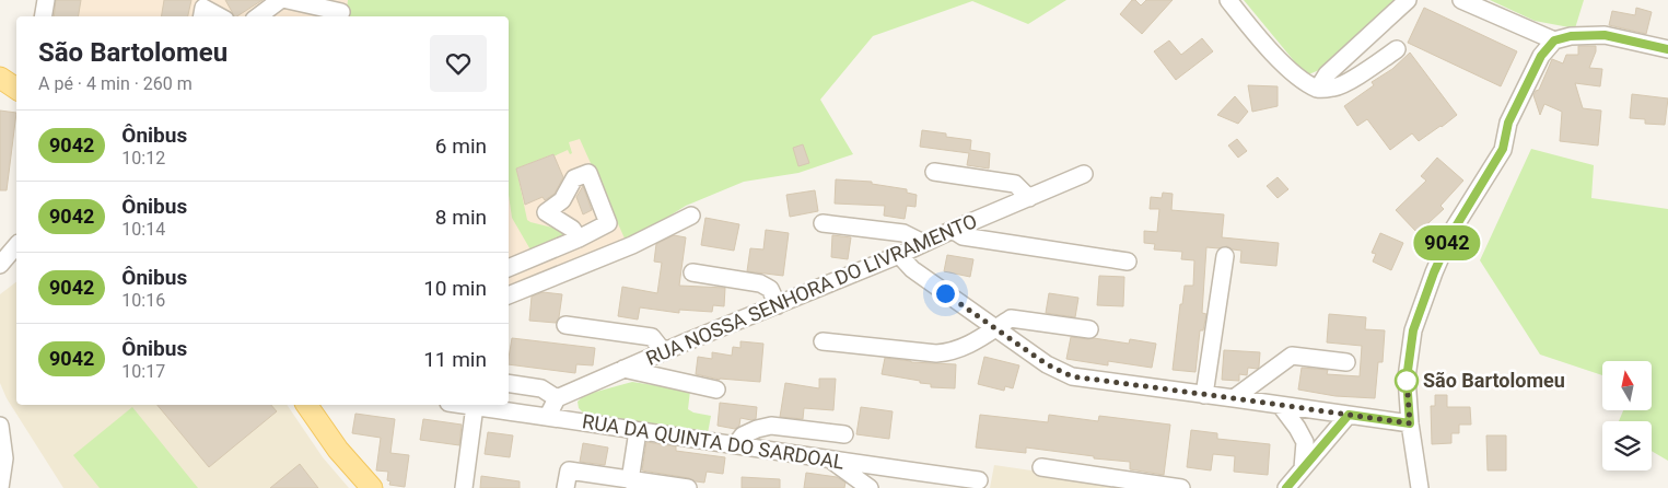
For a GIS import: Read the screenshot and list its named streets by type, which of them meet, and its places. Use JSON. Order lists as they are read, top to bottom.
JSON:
{
  "streets": {
    "street": ["RUA NOSSA SENHORA DO LIVRAMENTO", "RUA DA QUINTA DO SARDOAL"]
  },
  "places": ["São Bartolomeu"],
  "lines": ["bus line 9042"],
  "north": "top",
  "page": {
    "on_map": "9042",
    "heading": ["São Bartolomeu", "A pé · 4 min · 260 m"],
    "list": [
      {
        "mark": "9042",
        "name": "Ônibus",
        "note": "10:12",
        "value": "6 min"
      },
      {
        "mark": "9042",
        "name": "Ônibus",
        "note": "10:14",
        "value": "8 min"
      },
      {
        "mark": "9042",
        "name": "Ônibus",
        "note": "10:16",
        "value": "10 min"
      },
      {
        "mark": "9042",
        "name": "Ônibus",
        "note": "10:17",
        "value": "11 min"
      }
    ]
  }
}
